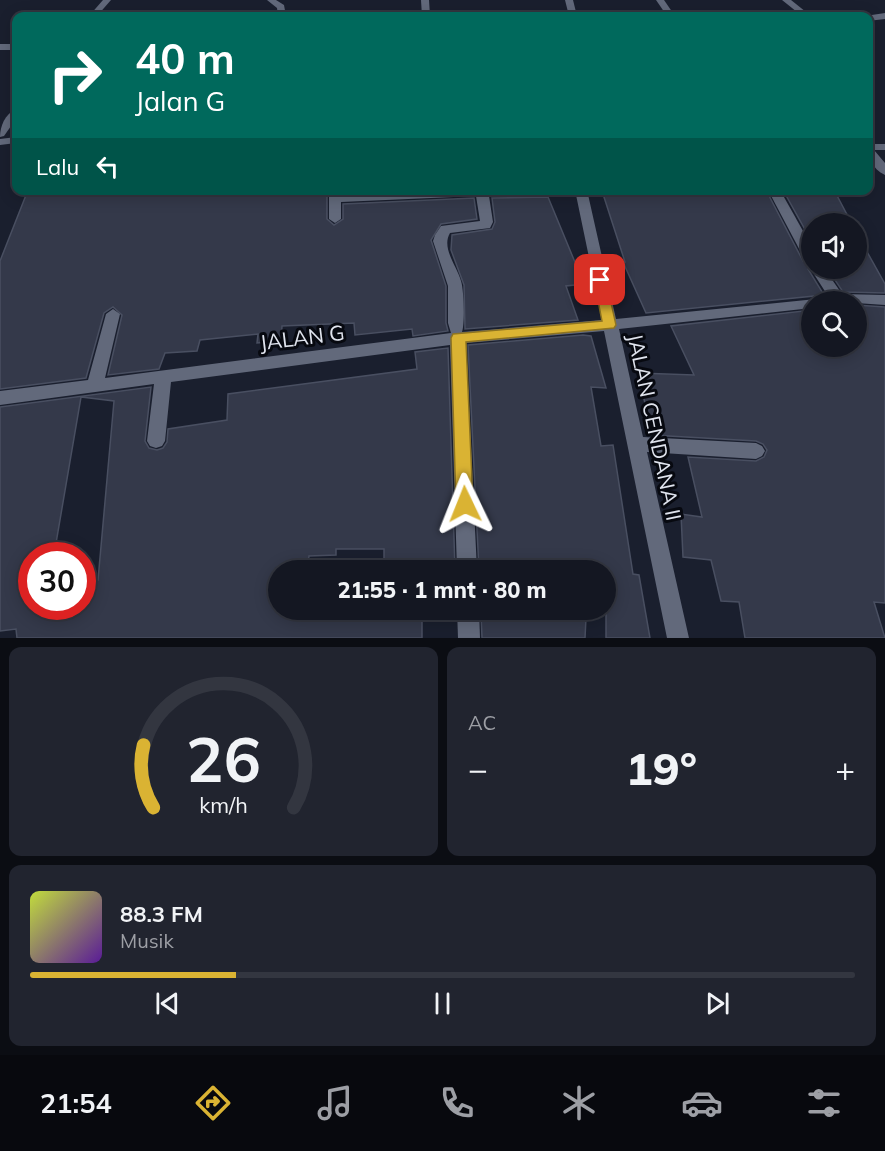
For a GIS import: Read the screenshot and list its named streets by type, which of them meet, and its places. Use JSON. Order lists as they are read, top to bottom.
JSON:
{
  "streets": {
    "street": ["JALAN G", "JALAN CENDANA II"]
  },
  "crossings": [
    ["JALAN G", "JALAN CENDANA II"]
  ],
  "page": {
    "turn": ["40 m", "Jalan G"],
    "then": "Lalu",
    "limit": "30",
    "trip": "21:55 · 1 mnt · 80 m",
    "tile": "AC",
    "heat": ["−", "19°", "+"],
    "song": ["88.3 FM", "Musik"],
    "tabs": "21:54",
    "gauge": ["26", "km/h"]
  }
}
